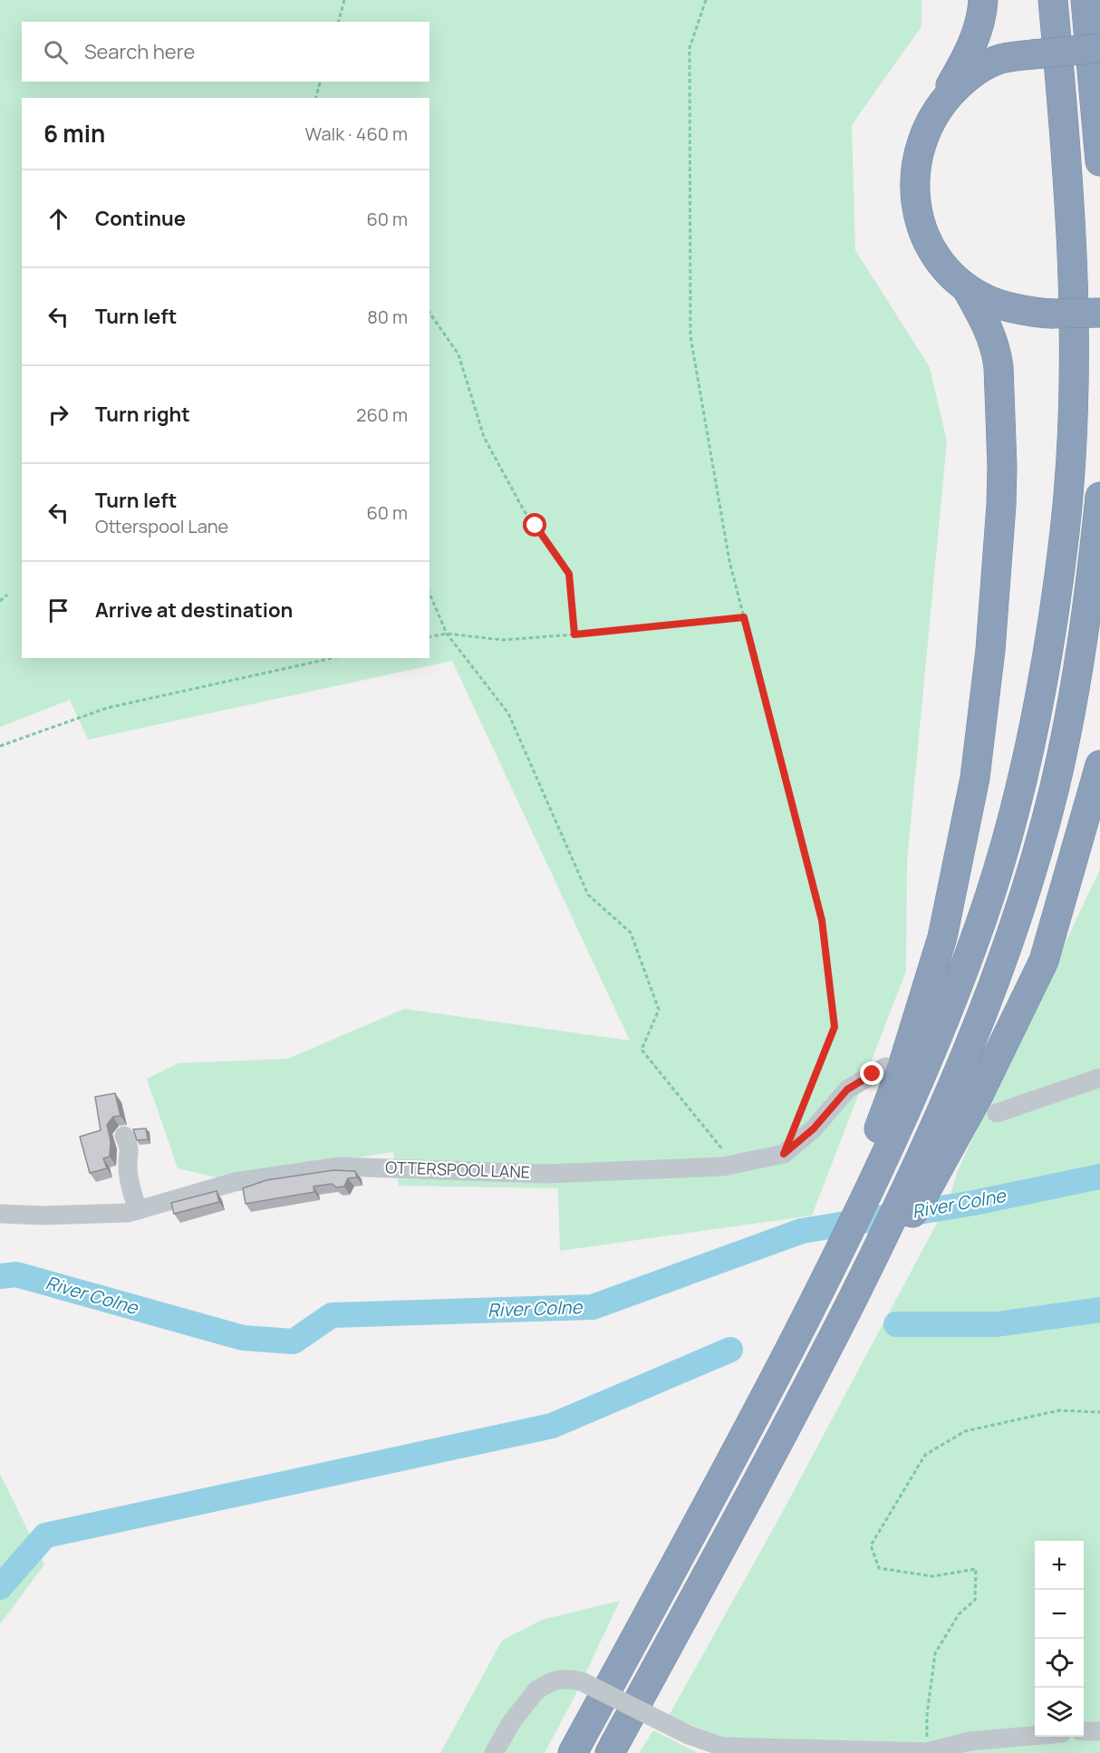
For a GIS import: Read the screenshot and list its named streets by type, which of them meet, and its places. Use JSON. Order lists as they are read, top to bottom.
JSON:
{
  "streets": {
    "street": ["OTTERSPOOL LANE"]
  },
  "water": ["River Colne"],
  "page": {
    "search": "Search here",
    "heading": ["6 min", "Walk · 460 m"],
    "list": [
      ["Continue", "60 m"],
      ["Turn left", "80 m"],
      ["Turn right", "260 m"],
      ["Turn left", "Otterspool Lane", "60 m"],
      "Arrive at destination"
    ],
    "map_buttons": ["+", "−"]
  }
}
